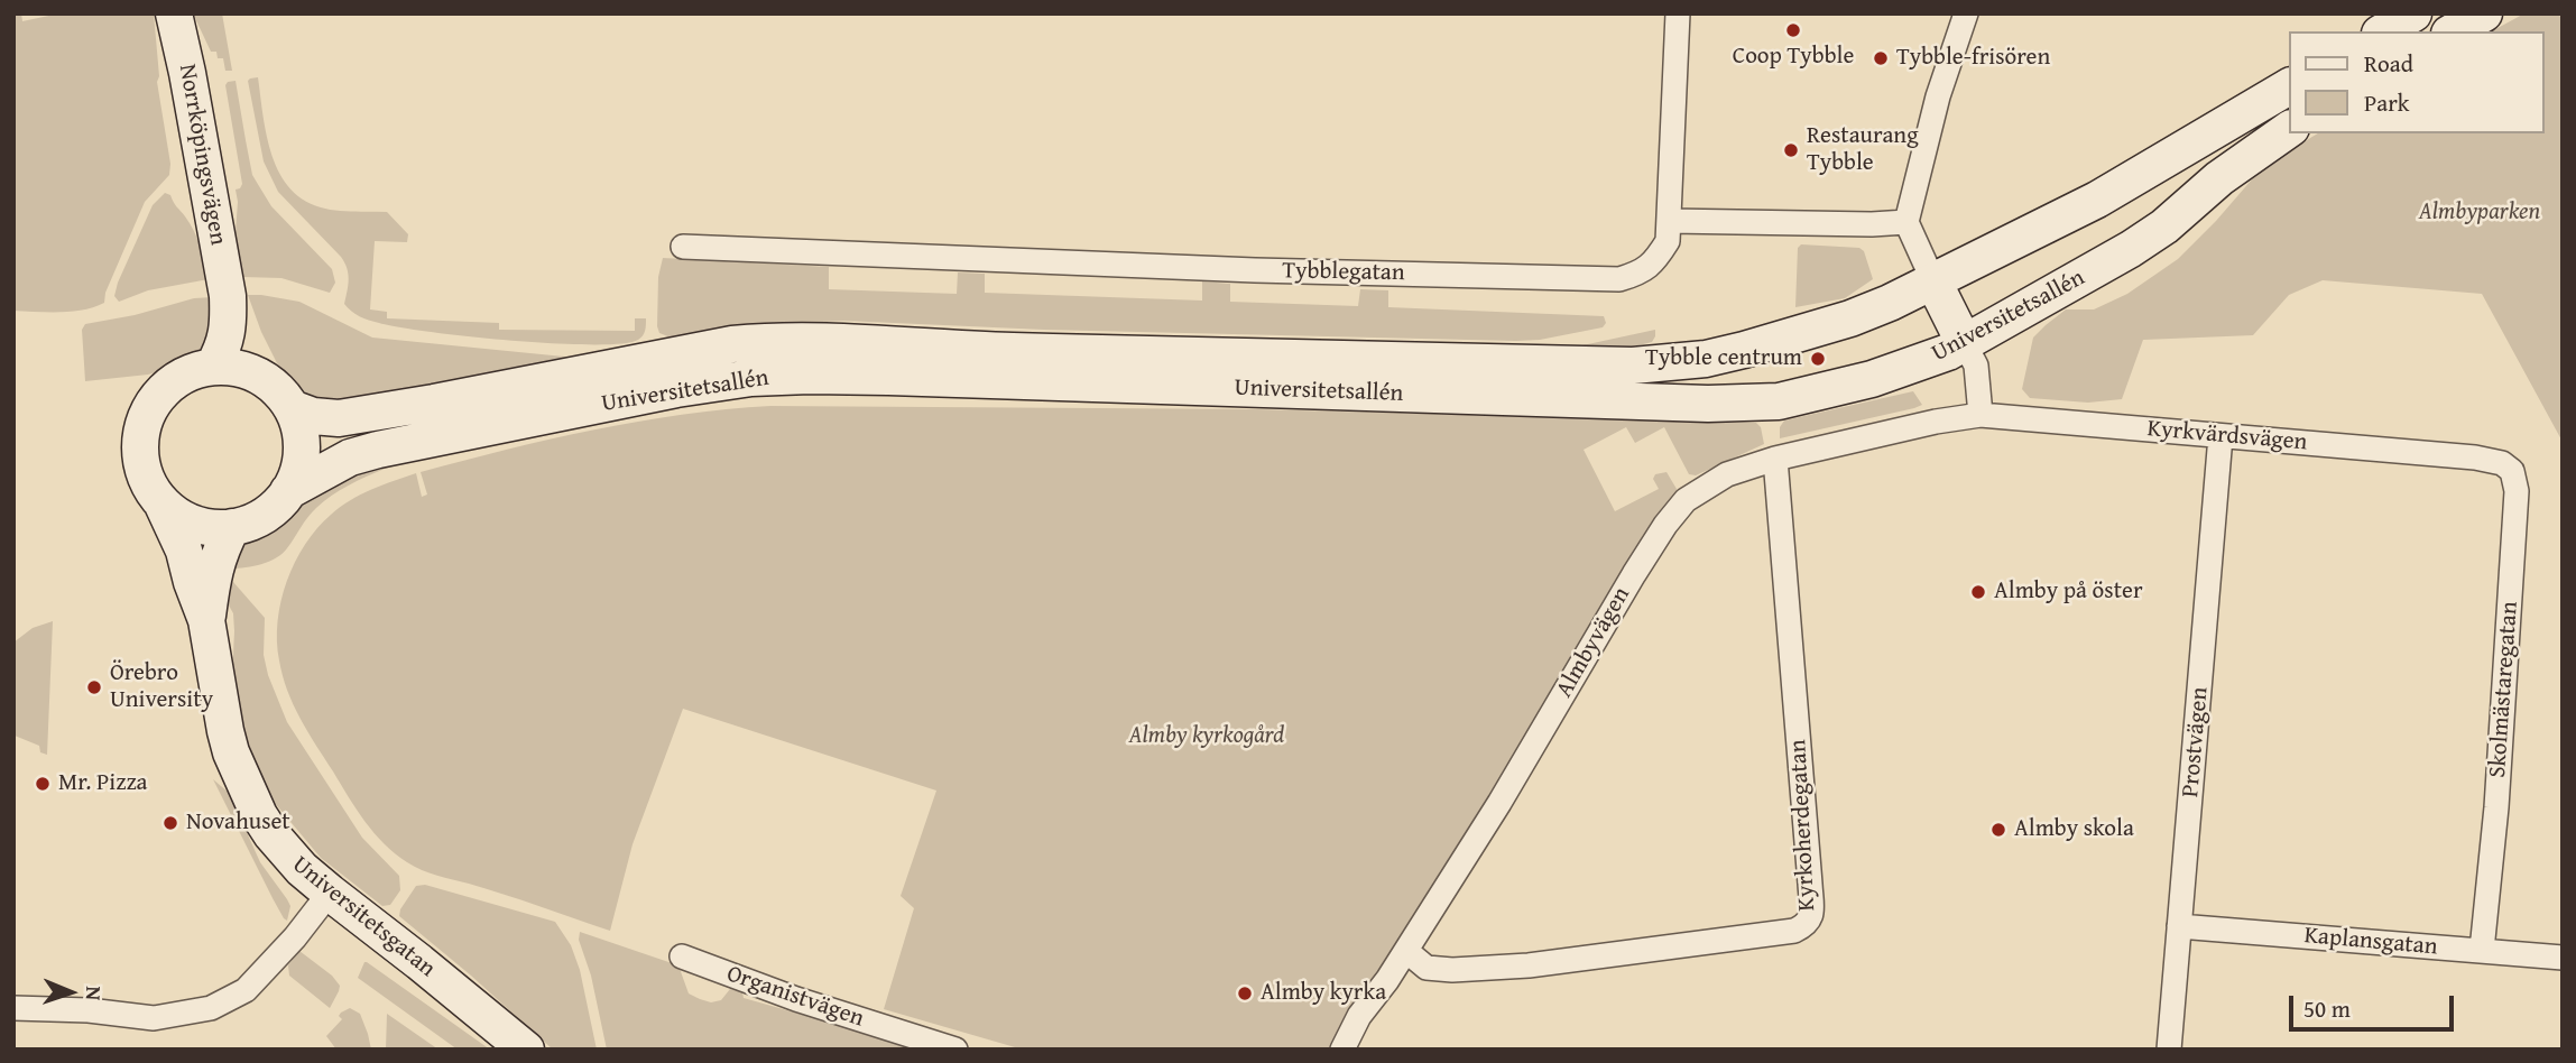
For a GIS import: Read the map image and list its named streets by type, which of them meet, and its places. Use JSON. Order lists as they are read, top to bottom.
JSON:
{
  "streets": {
    "main road": ["Norrköpingsvägen", "Universitetsallén", "Universitetsgatan"],
    "street": [
      "Tybblegatan",
      "Kyrkvärdsvägen",
      "Almbyvägen",
      "Skolmästaregatan",
      "Prostvägen",
      "Kyrkoherdegatan",
      "Kaplansgatan",
      "Organistvägen"
    ]
  },
  "crossings": [
    ["Norrköpingsvägen", "Universitetsallén"],
    ["Norrköpingsvägen", "Universitetsgatan"],
    ["Universitetsallén", "Universitetsgatan"],
    ["Kyrkvärdsvägen", "Almbyvägen"],
    ["Kyrkvärdsvägen", "Skolmästaregatan"],
    ["Kyrkvärdsvägen", "Prostvägen"],
    ["Almbyvägen", "Kyrkoherdegatan"],
    ["Skolmästaregatan", "Kaplansgatan"],
    ["Prostvägen", "Kaplansgatan"]
  ],
  "parks": ["Almbyparken", "Almby kyrkogård"],
  "places": [
    "Coop Tybble",
    "Tybble-frisören",
    "Restaurang Tybble",
    "Tybble centrum",
    "Almby på öster",
    "Örebro University",
    "Mr. Pizza",
    "Novahuset",
    "Almby skola",
    "Almby kyrka"
  ],
  "legend": ["Road", "Park"],
  "scale_bar": "50 m",
  "north": "right"
}
